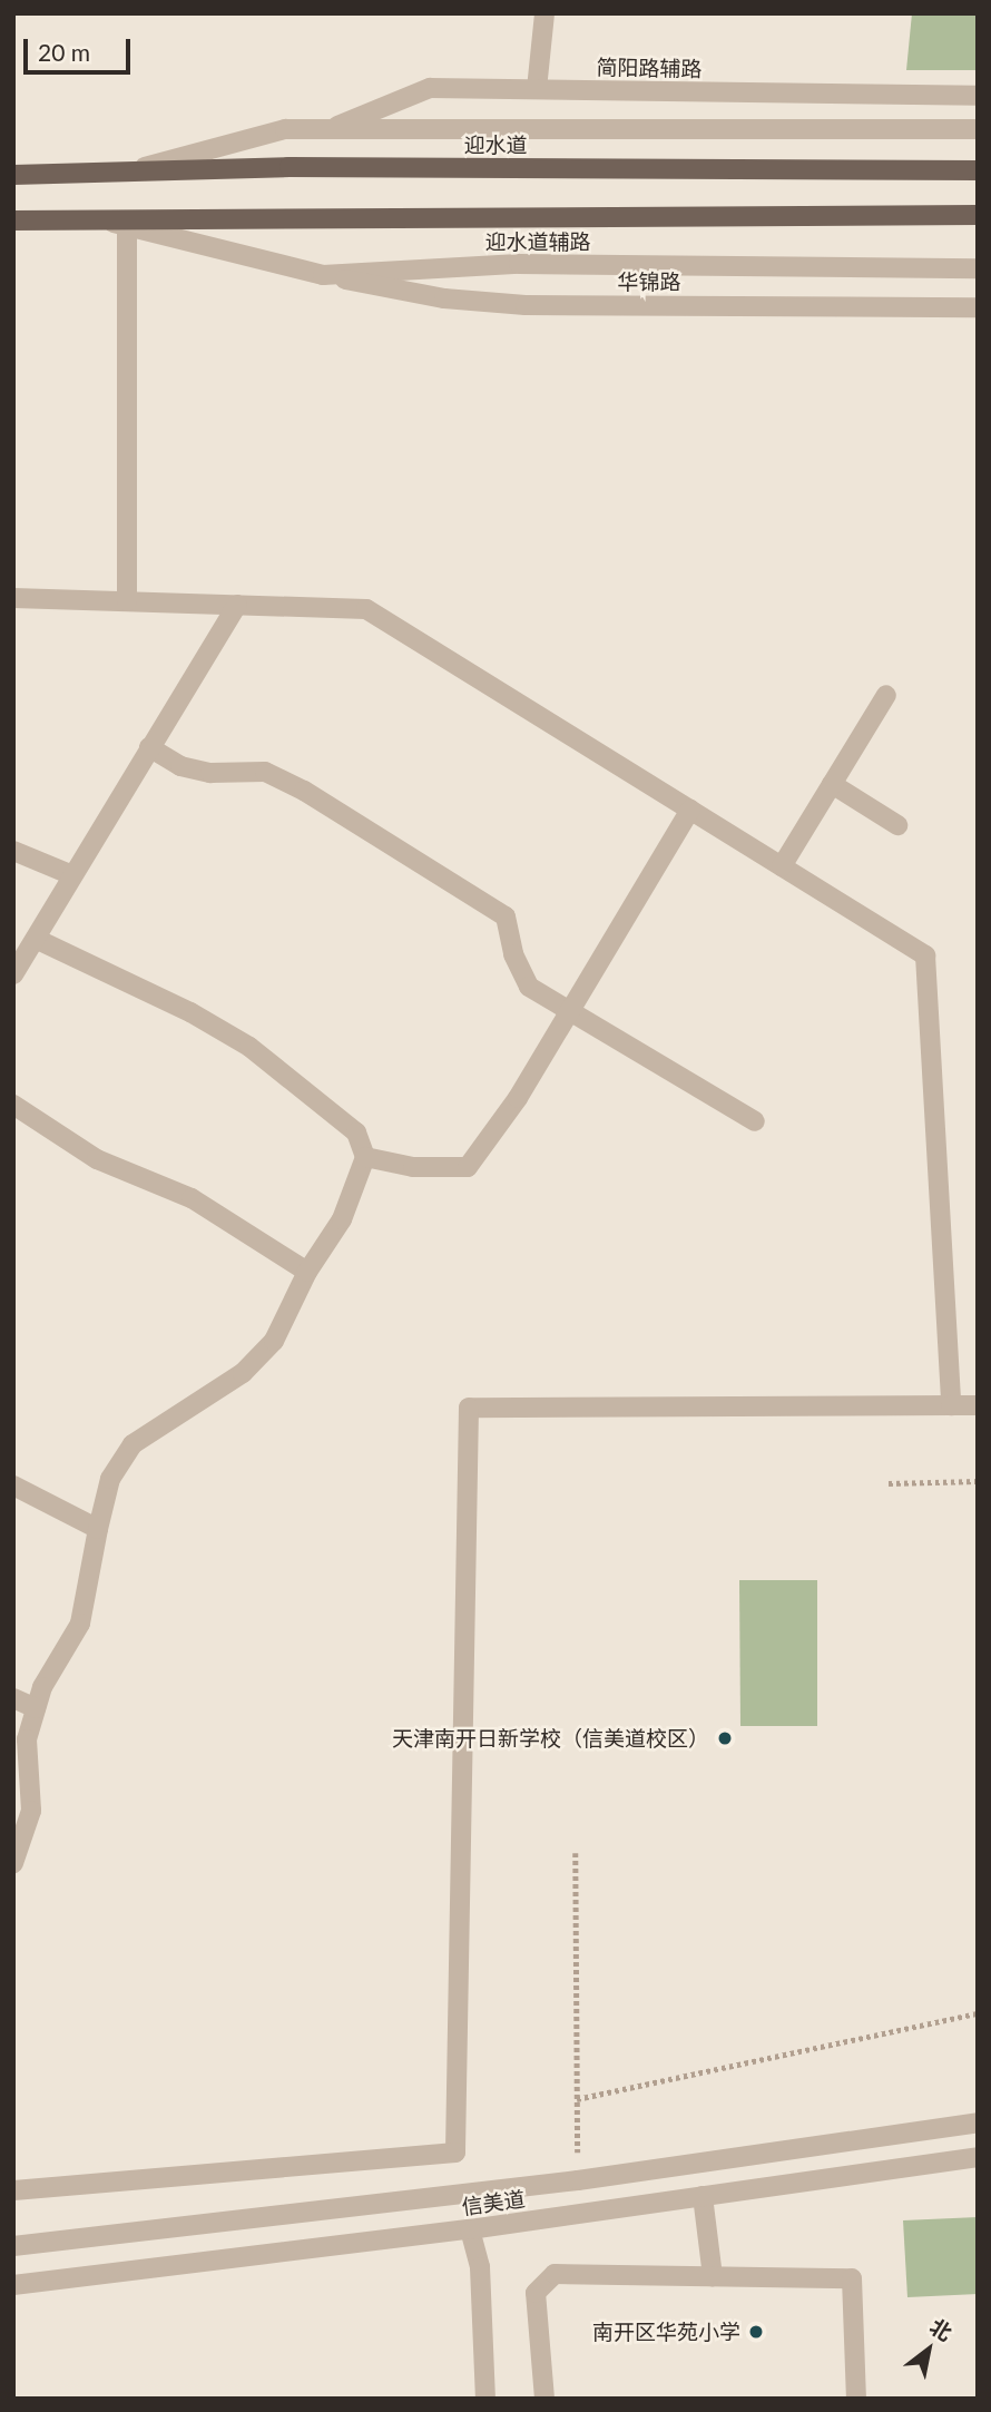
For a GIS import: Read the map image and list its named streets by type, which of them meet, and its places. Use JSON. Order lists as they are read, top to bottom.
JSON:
{
  "streets": {
    "main road": ["迎水道"],
    "street": [
      "简阳路辅路",
      "迎水道辅路",
      "华锦路",
      "信美道"
    ]
  },
  "crossings": [
    ["迎水道辅路", "华锦路"]
  ],
  "places": ["天津南开日新学校（信美道校区）", "南开区华苑小学"],
  "scale_bar": "20 m",
  "north": "top right"
}
